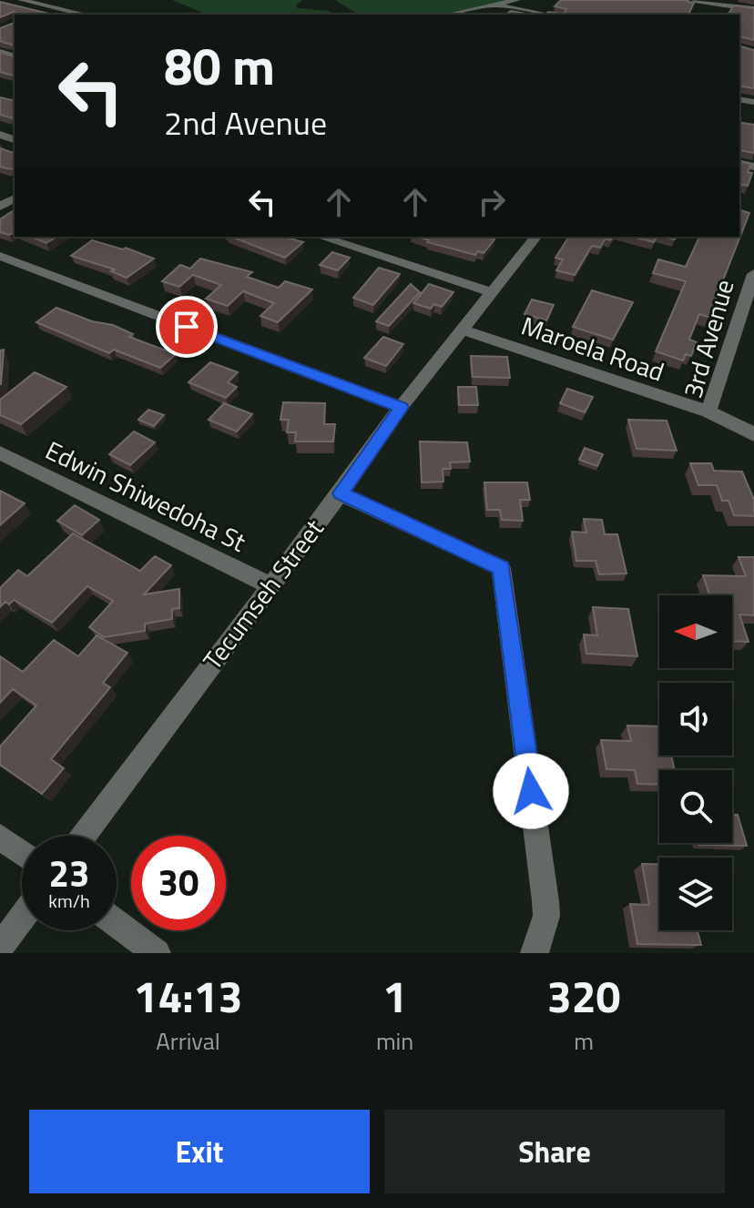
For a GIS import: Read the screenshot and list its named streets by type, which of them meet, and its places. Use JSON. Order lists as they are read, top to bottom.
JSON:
{
  "streets": {
    "street": [
      "3rd Avenue",
      "Maroela Road",
      "Edwin Shiwedoha St",
      "Tecumseh Street"
    ]
  },
  "crossings": [
    ["3rd Avenue", "Maroela Road"],
    ["Maroela Road", "Tecumseh Street"],
    ["Edwin Shiwedoha St", "Tecumseh Street"]
  ],
  "north": "left",
  "page": {
    "turn": ["80 m", "2nd Avenue"],
    "speed": "23 km/h",
    "limit": "30",
    "eta": [
      "14:13",
      "Arrival",
      "1",
      "min",
      "320",
      "m"
    ],
    "buttons": ["Exit", "Share"]
  }
}
